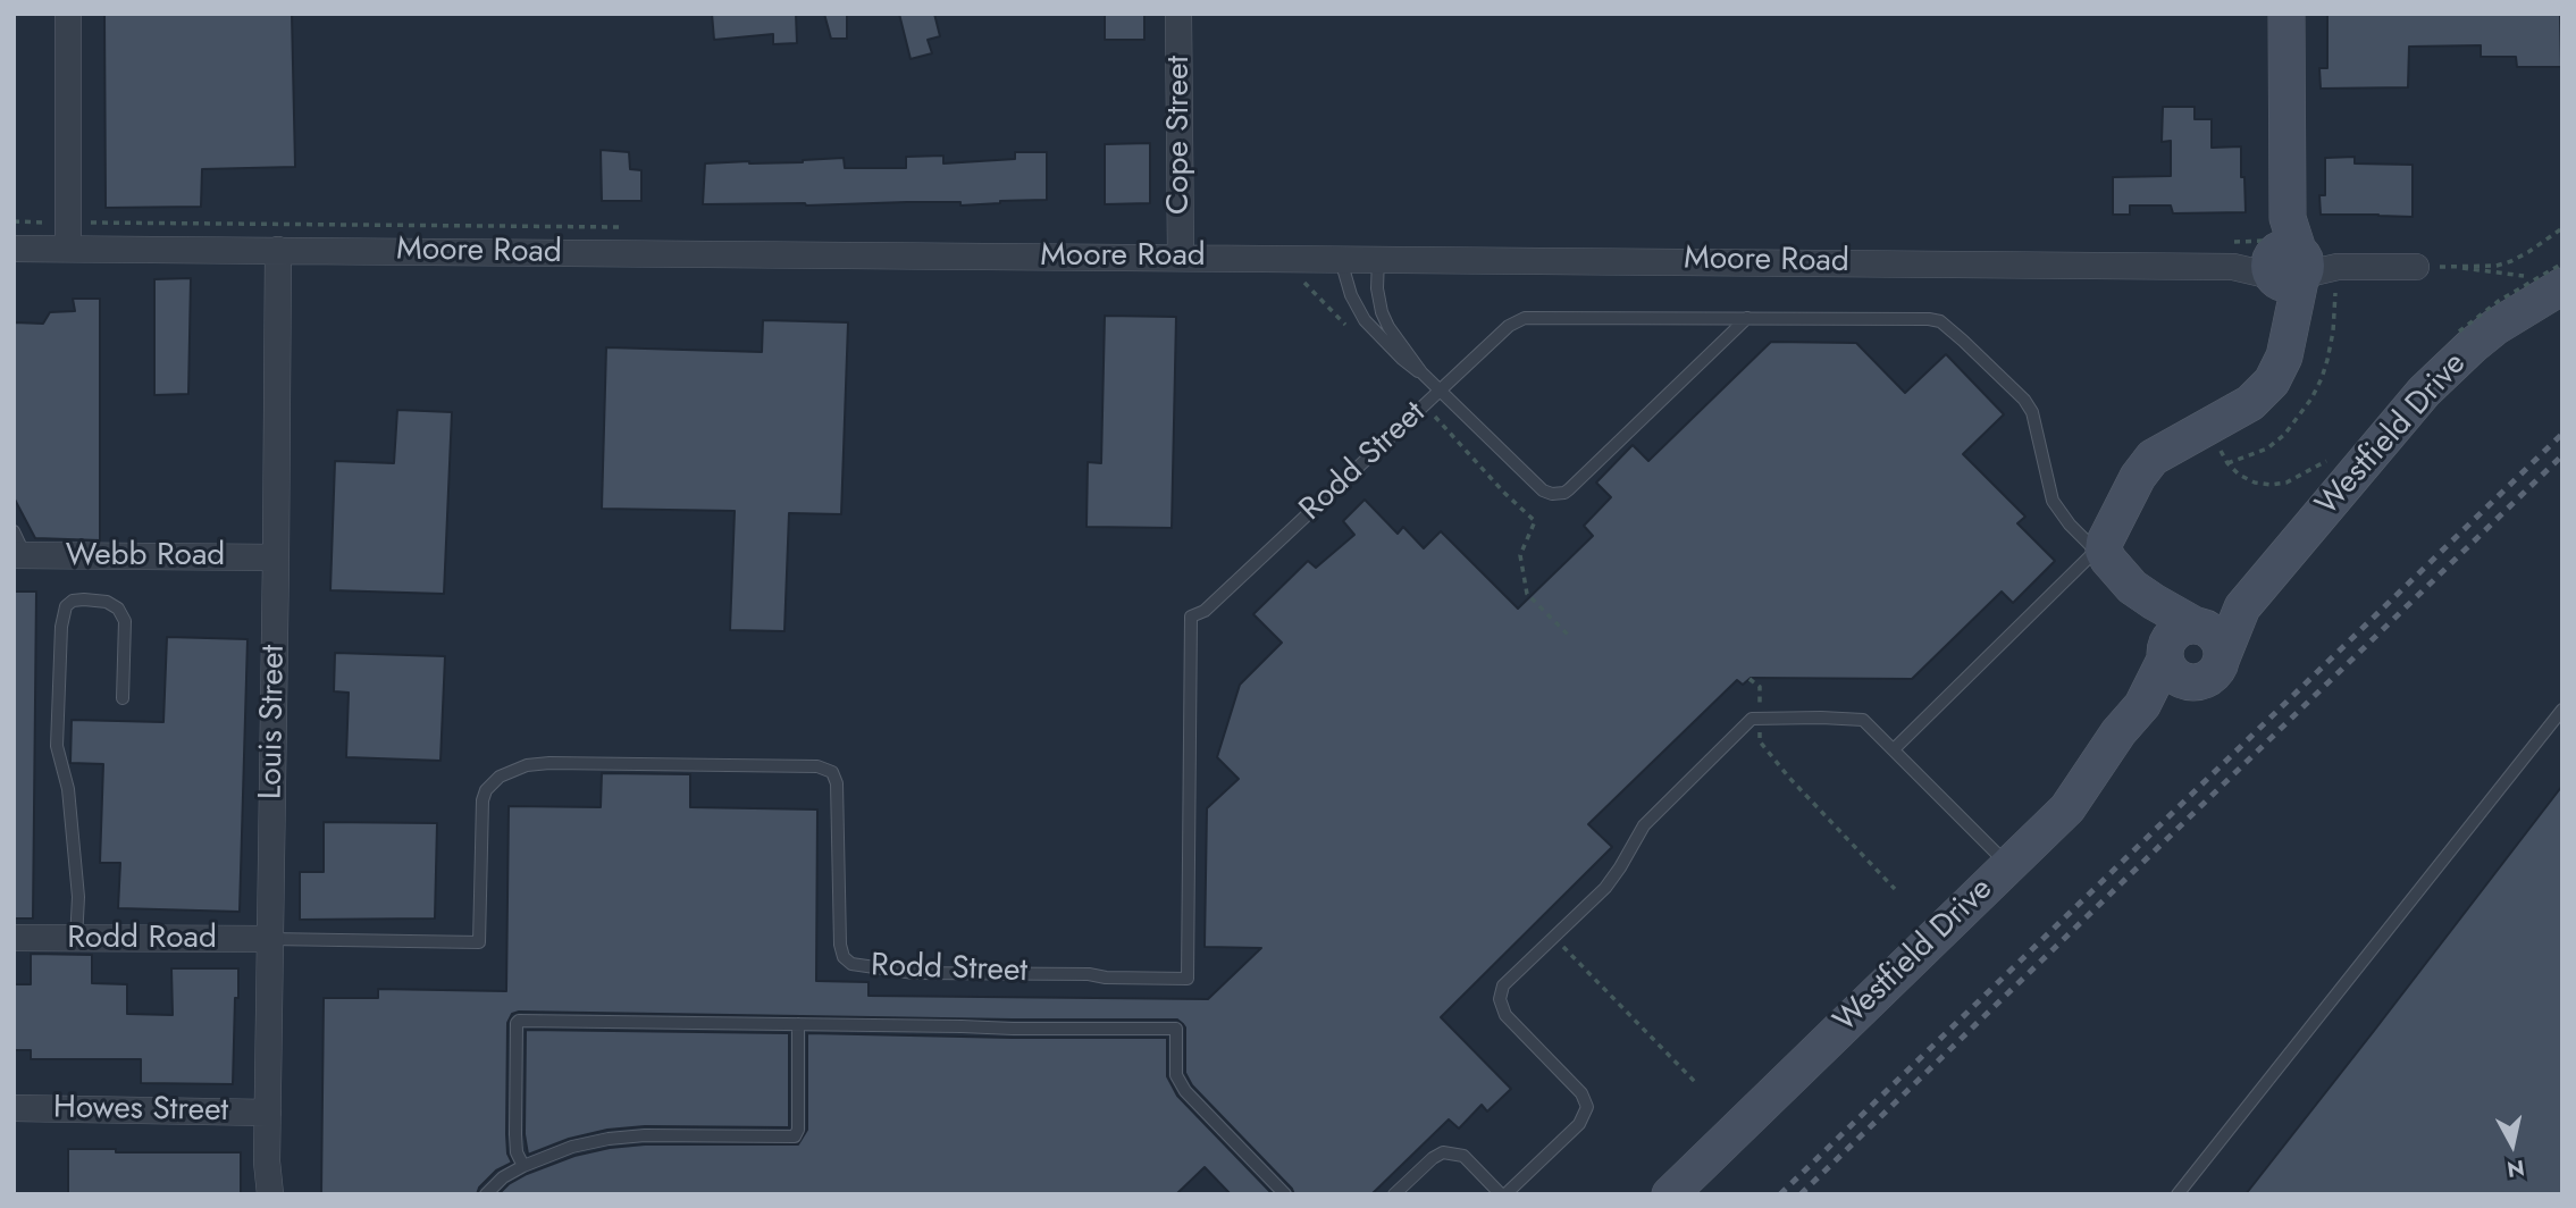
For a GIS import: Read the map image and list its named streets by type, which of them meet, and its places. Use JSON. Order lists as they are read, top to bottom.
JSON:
{
  "streets": {
    "main road": ["Westfield Drive"],
    "street": [
      "Cope Street",
      "Moore Road",
      "Webb Road",
      "Louis Street",
      "Rodd Road",
      "Howes Street"
    ],
    "lane": ["Rodd Street"]
  },
  "crossings": [
    ["Cope Street", "Moore Road"],
    ["Moore Road", "Rodd Street"],
    ["Moore Road", "Louis Street"],
    ["Rodd Street", "Louis Street"],
    ["Rodd Street", "Rodd Road"],
    ["Webb Road", "Louis Street"],
    ["Louis Street", "Rodd Road"],
    ["Louis Street", "Howes Street"]
  ],
  "north": "bottom"
}
